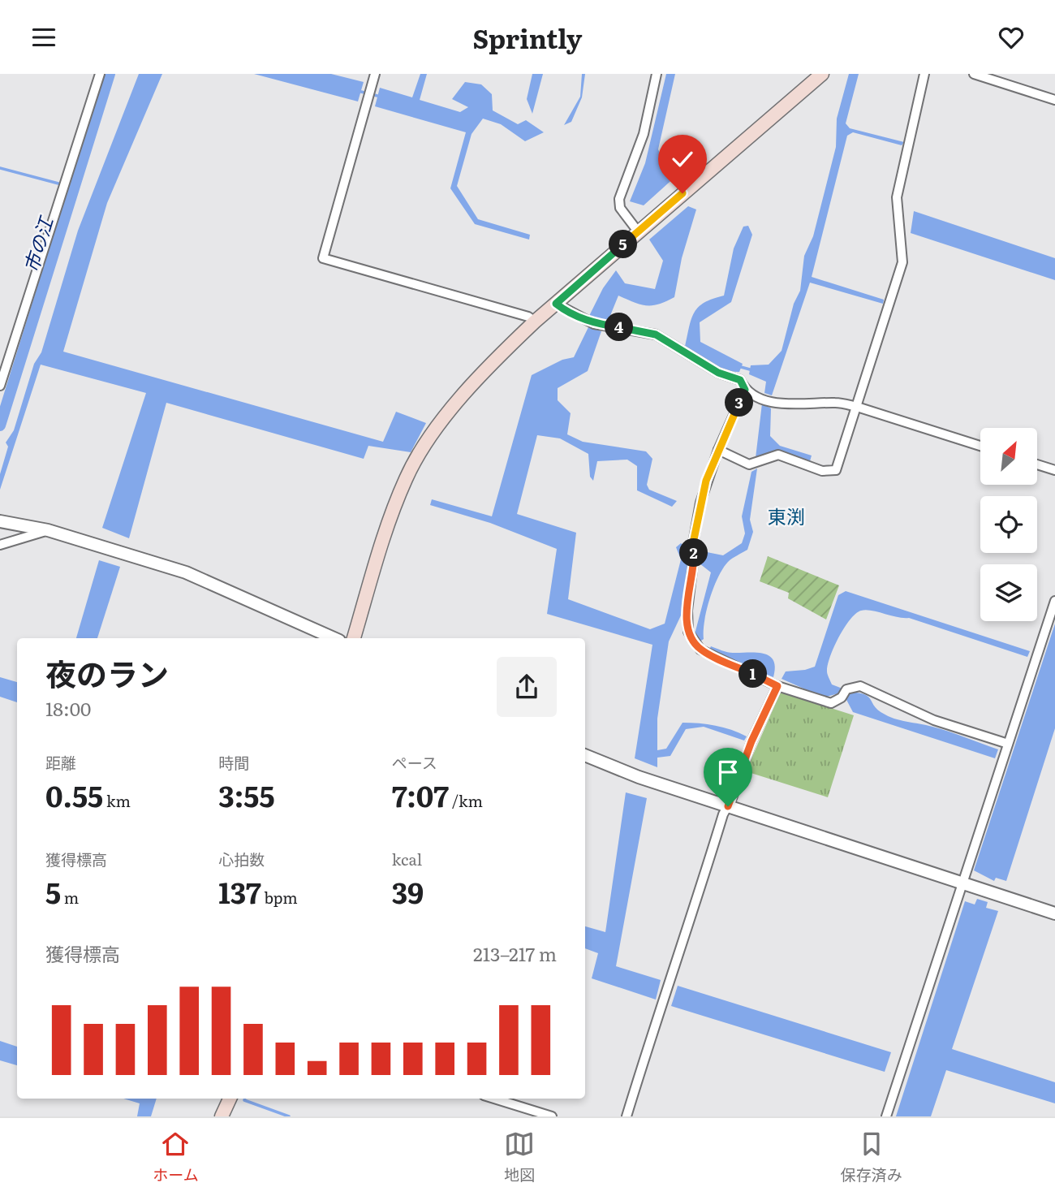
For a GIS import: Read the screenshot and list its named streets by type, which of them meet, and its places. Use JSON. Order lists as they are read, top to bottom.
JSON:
{
  "districts": ["東渕"],
  "water": ["市の江"],
  "north": "top right",
  "page": {
    "header": "Sprintly",
    "pins": [
      "5",
      "4",
      "3",
      "2",
      "1"
    ],
    "heading": ["夜のラン", "18:00"],
    "stats": [
      ["距離", "0.55 km"],
      ["時間", "3:55"],
      ["ペース", "7:07 /km"],
      ["獲得標高", "5 m"],
      ["心拍数", "137 bpm"],
      ["kcal", "39"]
    ],
    "chart": ["獲得標高", "213–217 m"],
    "tabs": ["ホーム", "地図", "保存済み"]
  }
}
